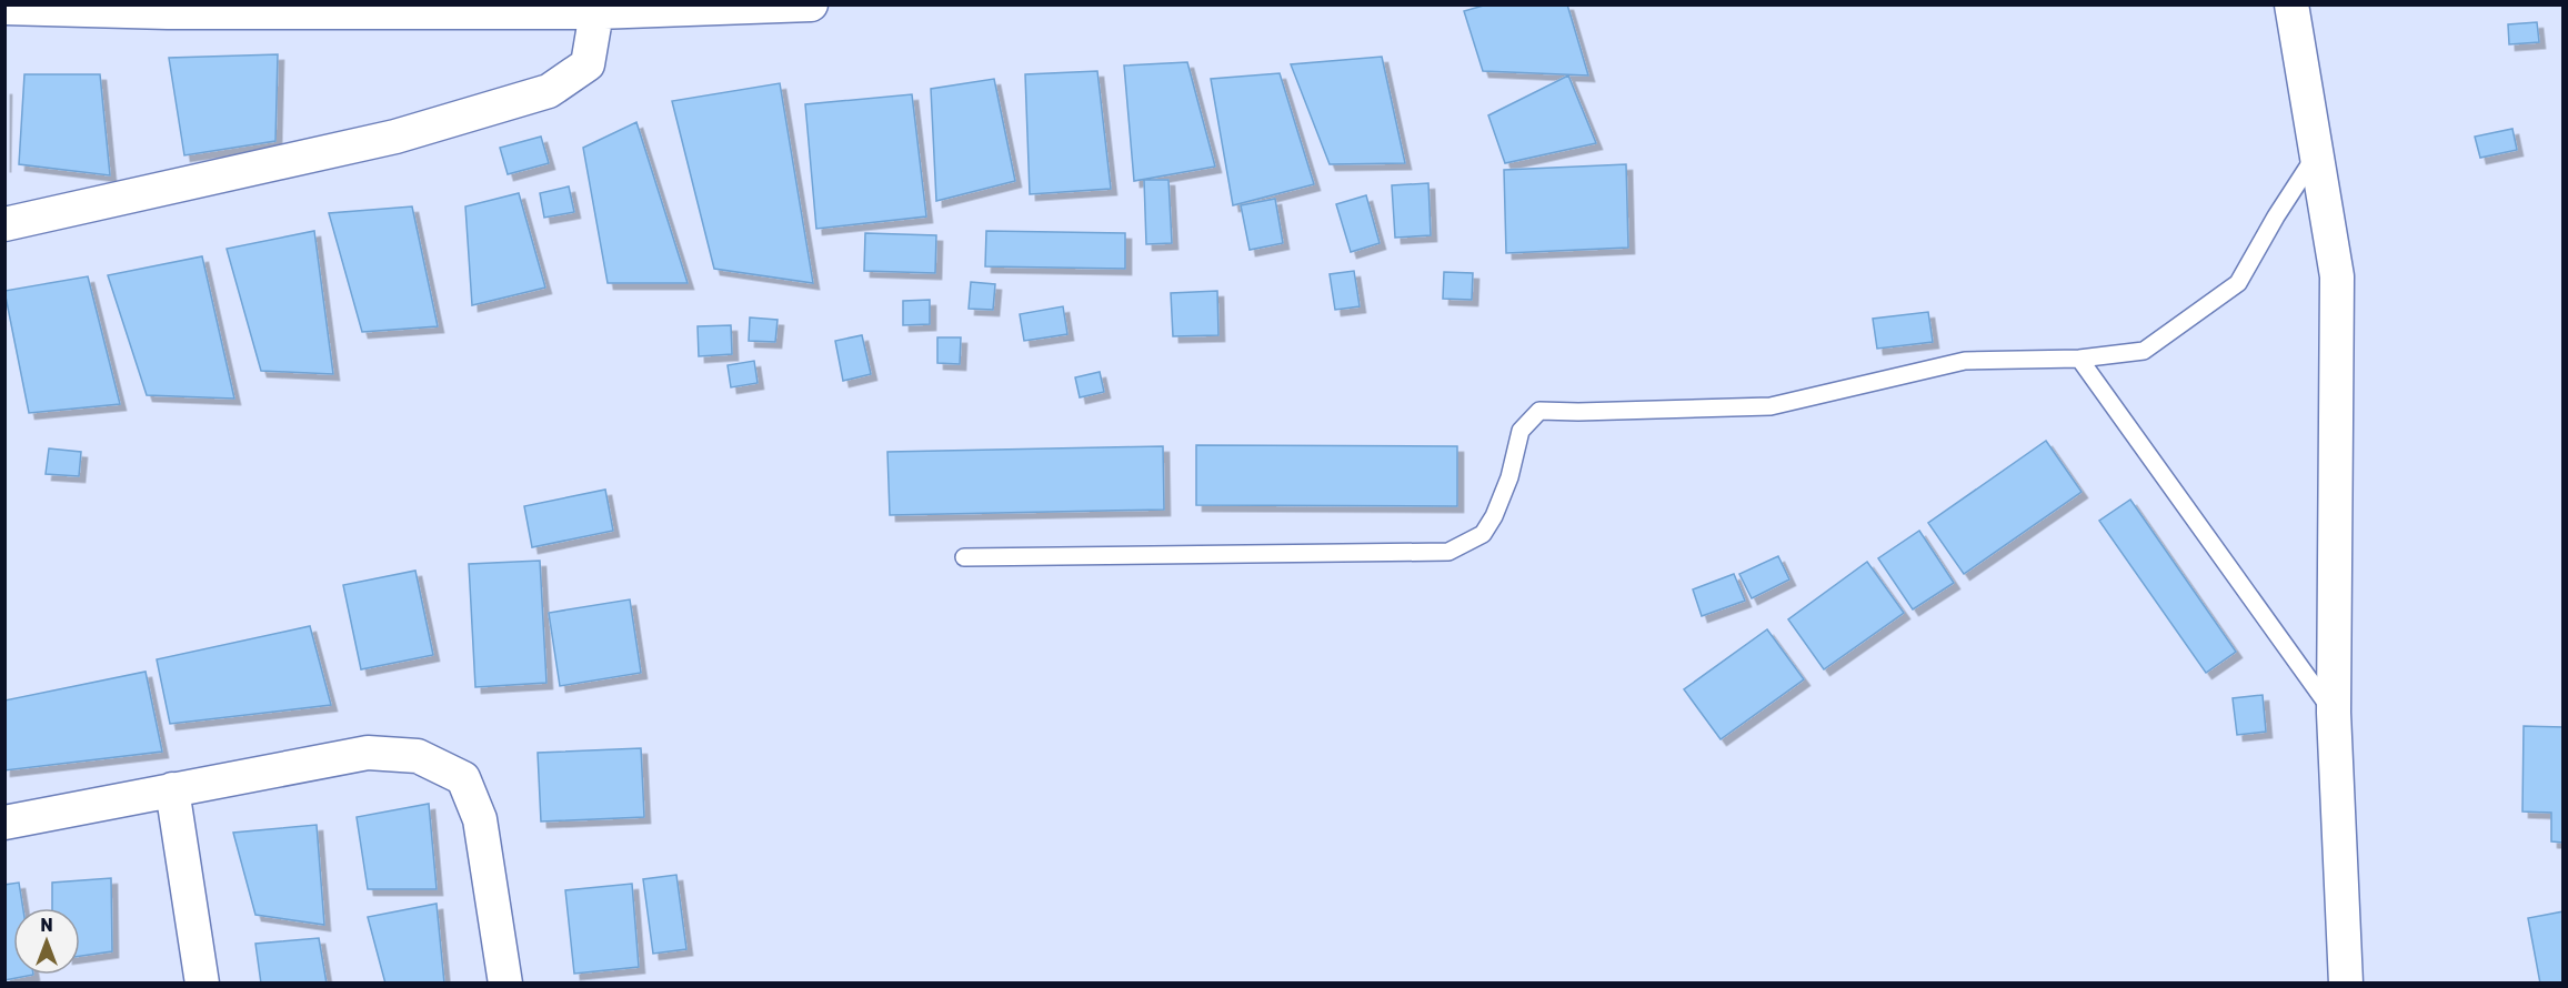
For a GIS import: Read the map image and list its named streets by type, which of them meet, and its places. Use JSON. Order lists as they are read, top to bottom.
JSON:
{
  "north": "top"
}
